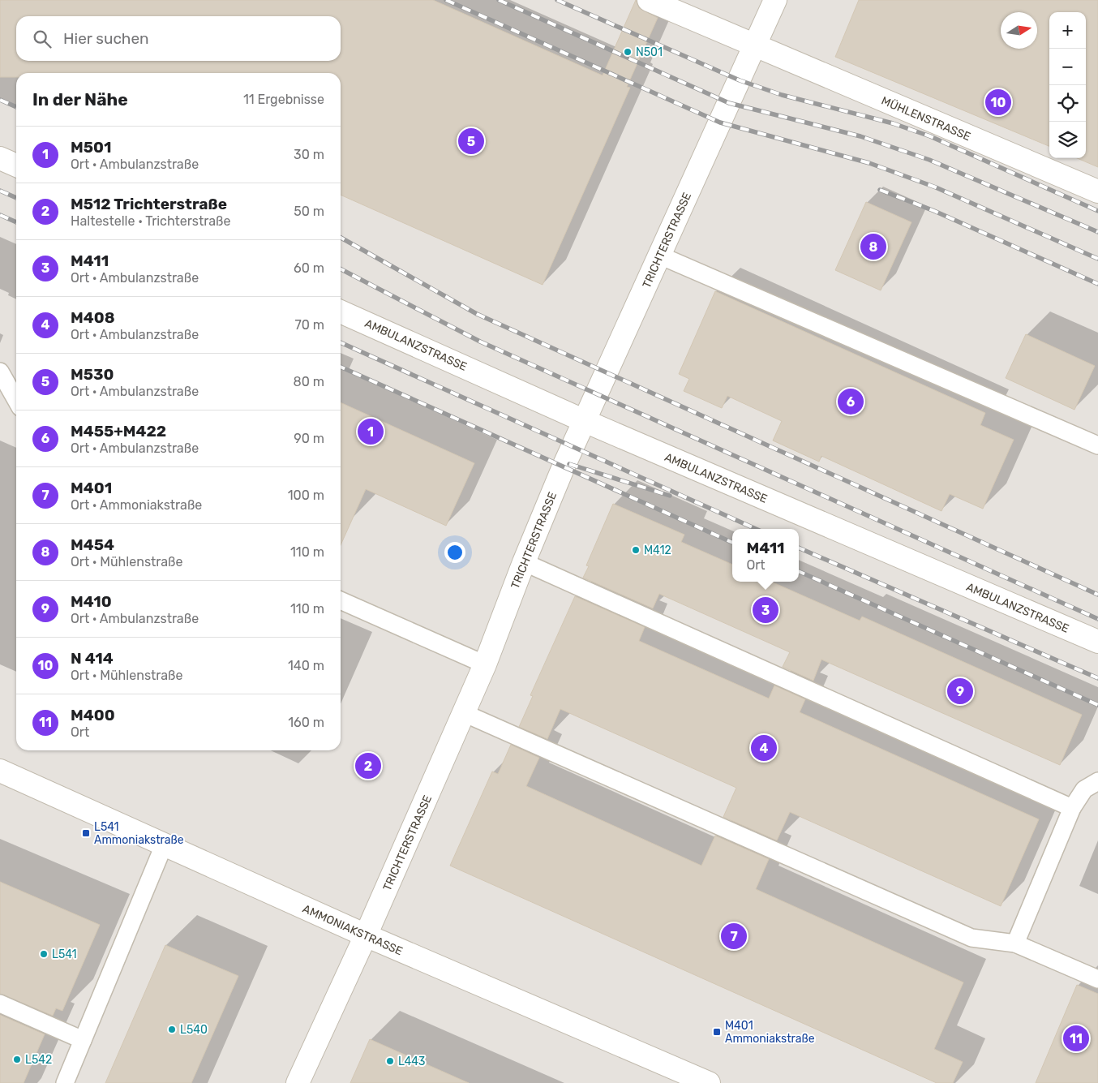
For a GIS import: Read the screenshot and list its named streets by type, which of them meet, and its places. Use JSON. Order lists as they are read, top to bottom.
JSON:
{
  "streets": {
    "street": [
      "MÜHLENSTRASSE",
      "TRICHTERSTRASSE",
      "AMBULANZSTRASSE",
      "AMMONIAKSTRASSE"
    ]
  },
  "crossings": [
    ["MÜHLENSTRASSE", "TRICHTERSTRASSE"],
    ["TRICHTERSTRASSE", "AMBULANZSTRASSE"],
    ["TRICHTERSTRASSE", "AMMONIAKSTRASSE"]
  ],
  "places": {
    "other": [
      "N501",
      "M412",
      "L541",
      "L540",
      "L542",
      "L443"
    ],
    "transit": ["L541 Ammoniakstraße", "M401 Ammoniakstraße"]
  },
  "north": "right",
  "page": {
    "map_buttons": ["+", "−"],
    "search": "Hier suchen",
    "heading": ["In der Nähe", "11 Ergebnisse"],
    "pins": [
      "10",
      "5",
      "8",
      "6",
      "1",
      "3",
      "9",
      "4",
      "2",
      "7",
      "11"
    ],
    "list": [
      {
        "mark": "1",
        "name": "M501",
        "note": "Ort · Ambulanzstraße",
        "value": "30 m"
      },
      {
        "mark": "2",
        "name": "M512 Trichterstraße",
        "note": "Haltestelle · Trichterstraße",
        "value": "50 m"
      },
      {
        "mark": "3",
        "name": "M411",
        "note": "Ort · Ambulanzstraße",
        "value": "60 m"
      },
      {
        "mark": "4",
        "name": "M408",
        "note": "Ort · Ambulanzstraße",
        "value": "70 m"
      },
      {
        "mark": "5",
        "name": "M530",
        "note": "Ort · Ambulanzstraße",
        "value": "80 m"
      },
      {
        "mark": "6",
        "name": "M455+M422",
        "note": "Ort · Ambulanzstraße",
        "value": "90 m"
      },
      {
        "mark": "7",
        "name": "M401",
        "note": "Ort · Ammoniakstraße",
        "value": "100 m"
      },
      {
        "mark": "8",
        "name": "M454",
        "note": "Ort · Mühlenstraße",
        "value": "110 m"
      },
      {
        "mark": "9",
        "name": "M410",
        "note": "Ort · Ambulanzstraße",
        "value": "110 m"
      },
      {
        "mark": "10",
        "name": "N 414",
        "note": "Ort · Mühlenstraße",
        "value": "140 m"
      },
      {
        "mark": "11",
        "name": "M400",
        "note": "Ort",
        "value": "160 m"
      }
    ],
    "popup": ["M411", "Ort"]
  }
}
